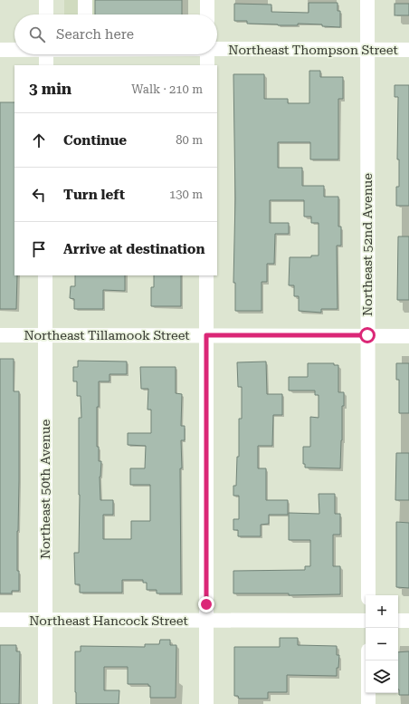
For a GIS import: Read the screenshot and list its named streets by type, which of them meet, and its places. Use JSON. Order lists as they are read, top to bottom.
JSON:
{
  "streets": {
    "street": [
      "Northeast Thompson Street",
      "Northeast 52nd Avenue",
      "Northeast Tillamook Street",
      "Northeast 50th Avenue",
      "Northeast Hancock Street"
    ]
  },
  "crossings": [
    ["Northeast Thompson Street", "Northeast 52nd Avenue"],
    ["Northeast 52nd Avenue", "Northeast Tillamook Street"],
    ["Northeast Tillamook Street", "Northeast 50th Avenue"],
    ["Northeast 50th Avenue", "Northeast Hancock Street"]
  ],
  "page": {
    "search": "Search here",
    "heading": ["3 min", "Walk · 210 m"],
    "list": [
      ["Continue", "80 m"],
      ["Turn left", "130 m"],
      "Arrive at destination"
    ],
    "map_buttons": ["+", "−"]
  }
}
